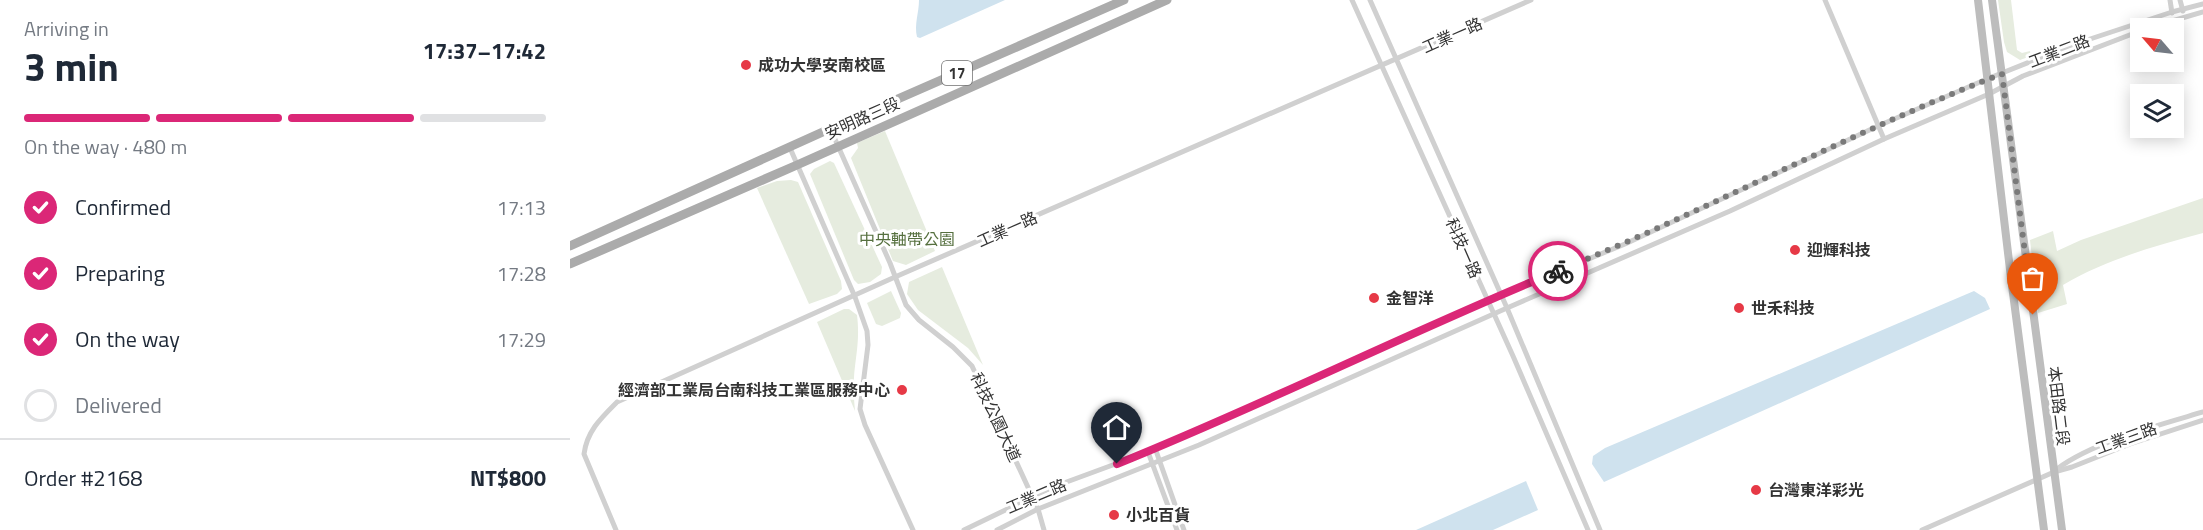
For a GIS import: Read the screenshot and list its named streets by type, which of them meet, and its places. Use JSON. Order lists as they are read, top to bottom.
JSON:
{
  "streets": {
    "main road": ["17", "安明路三段"],
    "street": [
      "工業一路",
      "工業二路",
      "科技一路",
      "本田路二段",
      "科技公園大道",
      "工業三路"
    ]
  },
  "crossings": [
    ["工業一路", "科技一路"],
    ["工業一路", "科技公園大道"],
    ["工業二路", "科技一路"],
    ["工業二路", "本田路二段"],
    ["工業二路", "科技公園大道"],
    ["安明路三段", "科技公園大道"],
    ["本田路二段", "工業三路"]
  ],
  "parks": ["中央軸帶公園"],
  "places": [
    "成功大學安南校區",
    "迎輝科技",
    "金智洋",
    "世禾科技",
    "經濟部工業局台南科技工業區服務中心",
    "台灣東洋彩光",
    "小北百貨"
  ],
  "north": "top left",
  "page": {
    "heading": ["3 min", "Arriving in", "17:37–17:42"],
    "panel": ["Order #2168", "NT$800"],
    "bar": "On the way · 480 m",
    "list": [
      ["Confirmed", "17:13"],
      ["Preparing", "17:28"],
      ["On the way", "17:29"],
      "Delivered"
    ]
  }
}
